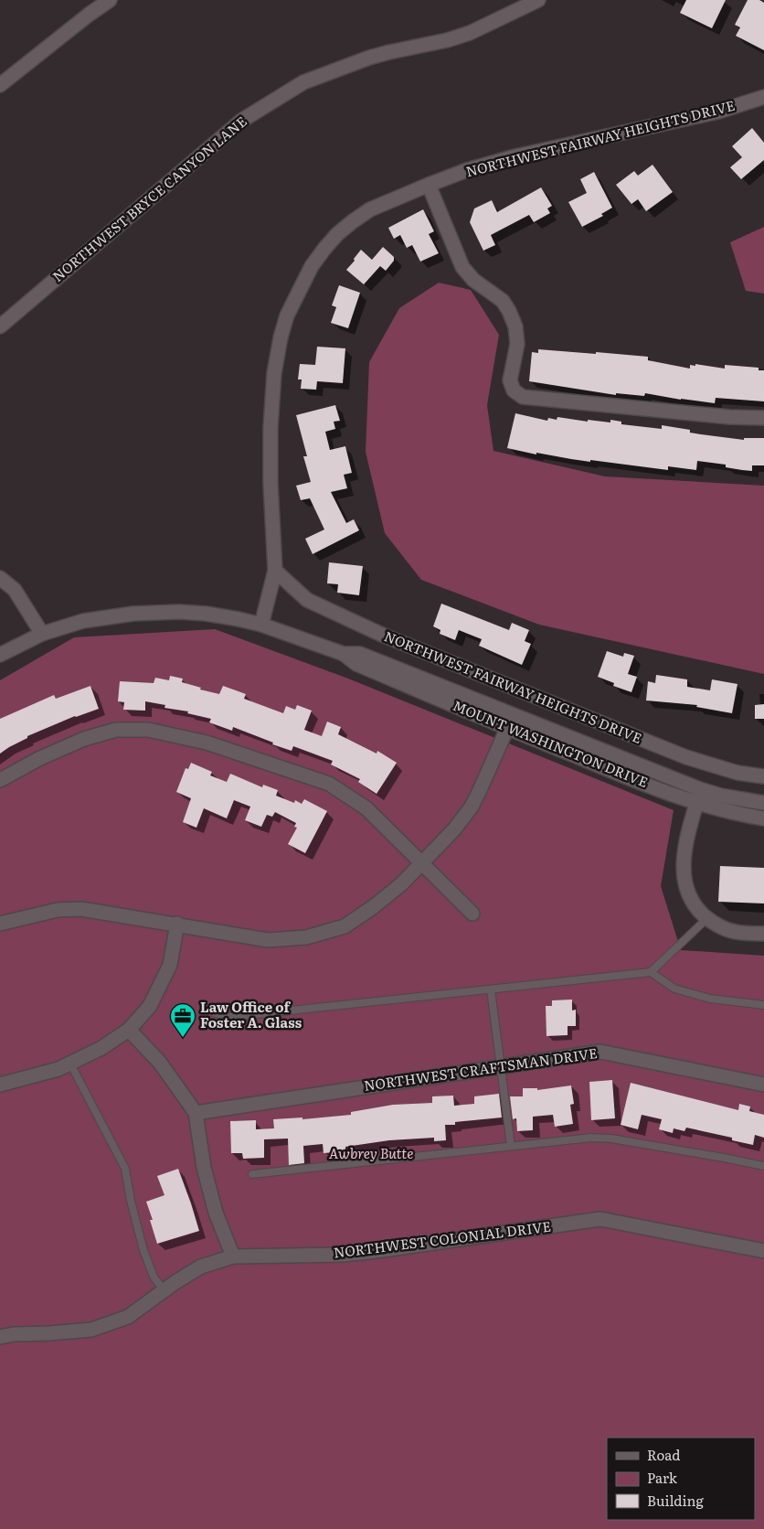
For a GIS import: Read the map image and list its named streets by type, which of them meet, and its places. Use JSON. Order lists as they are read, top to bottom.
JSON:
{
  "streets": {
    "street": [
      "NORTHWEST FAIRWAY HEIGHTS DRIVE",
      "NORTHWEST BRYCE CANYON LANE",
      "MOUNT WASHINGTON DRIVE",
      "NORTHWEST CRAFTSMAN DRIVE",
      "NORTHWEST COLONIAL DRIVE"
    ]
  },
  "crossings": [
    ["NORTHWEST FAIRWAY HEIGHTS DRIVE", "MOUNT WASHINGTON DRIVE"]
  ],
  "parks": ["Awbrey Butte"],
  "places": {
    "office": ["Law Office of Foster A. Glass"]
  },
  "legend": ["Road", "Park", "Building"]
}
